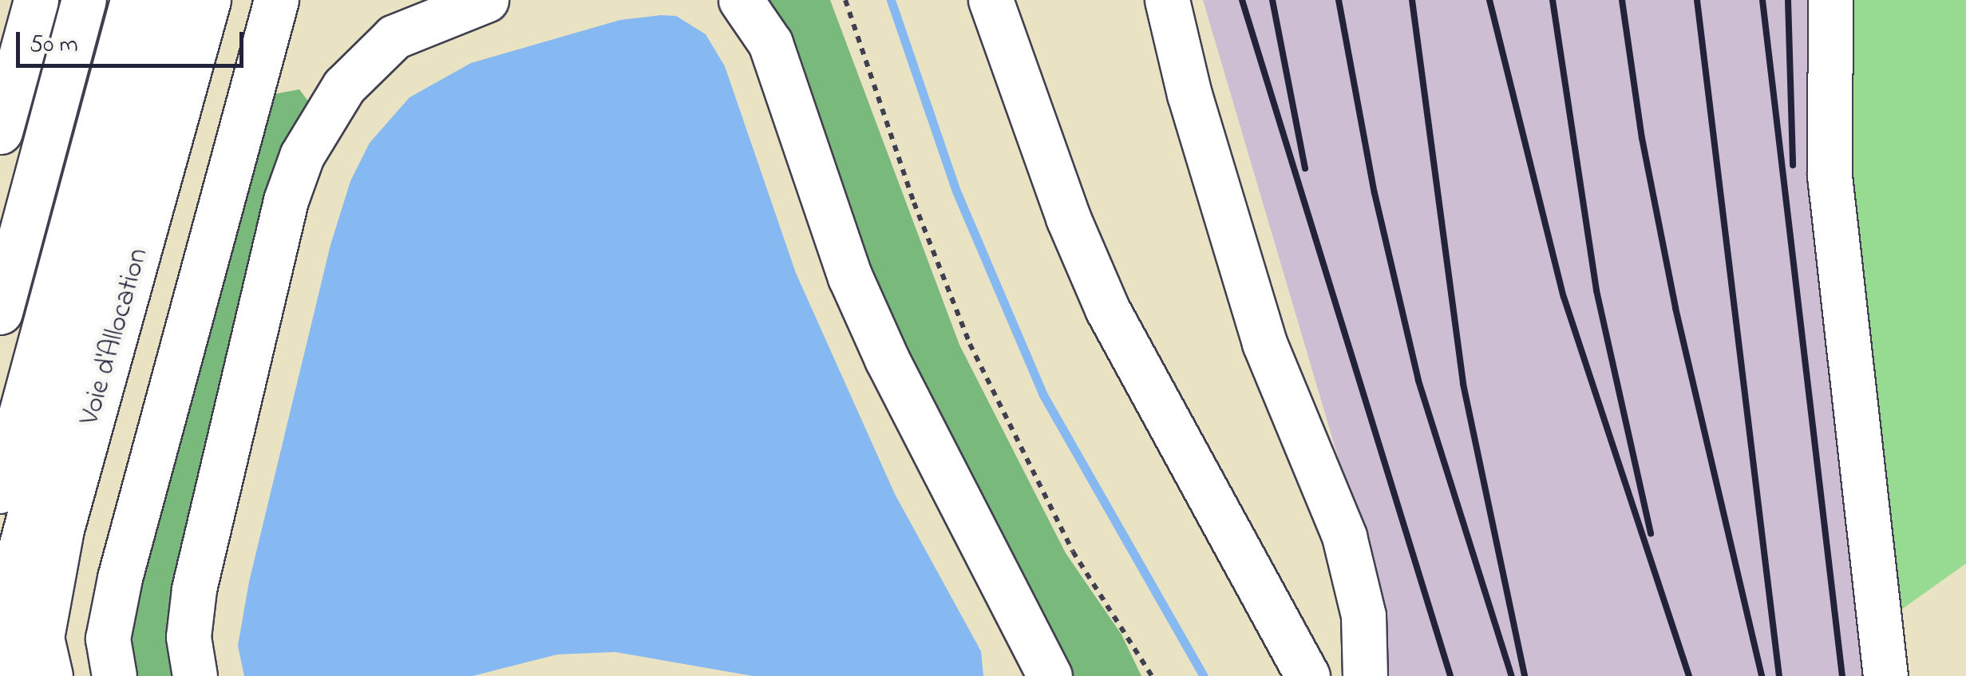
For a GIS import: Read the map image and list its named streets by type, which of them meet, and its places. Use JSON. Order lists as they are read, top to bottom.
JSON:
{
  "streets": {
    "lane": ["Voie d'Allocation"]
  },
  "scale_bar": "50 m"
}
